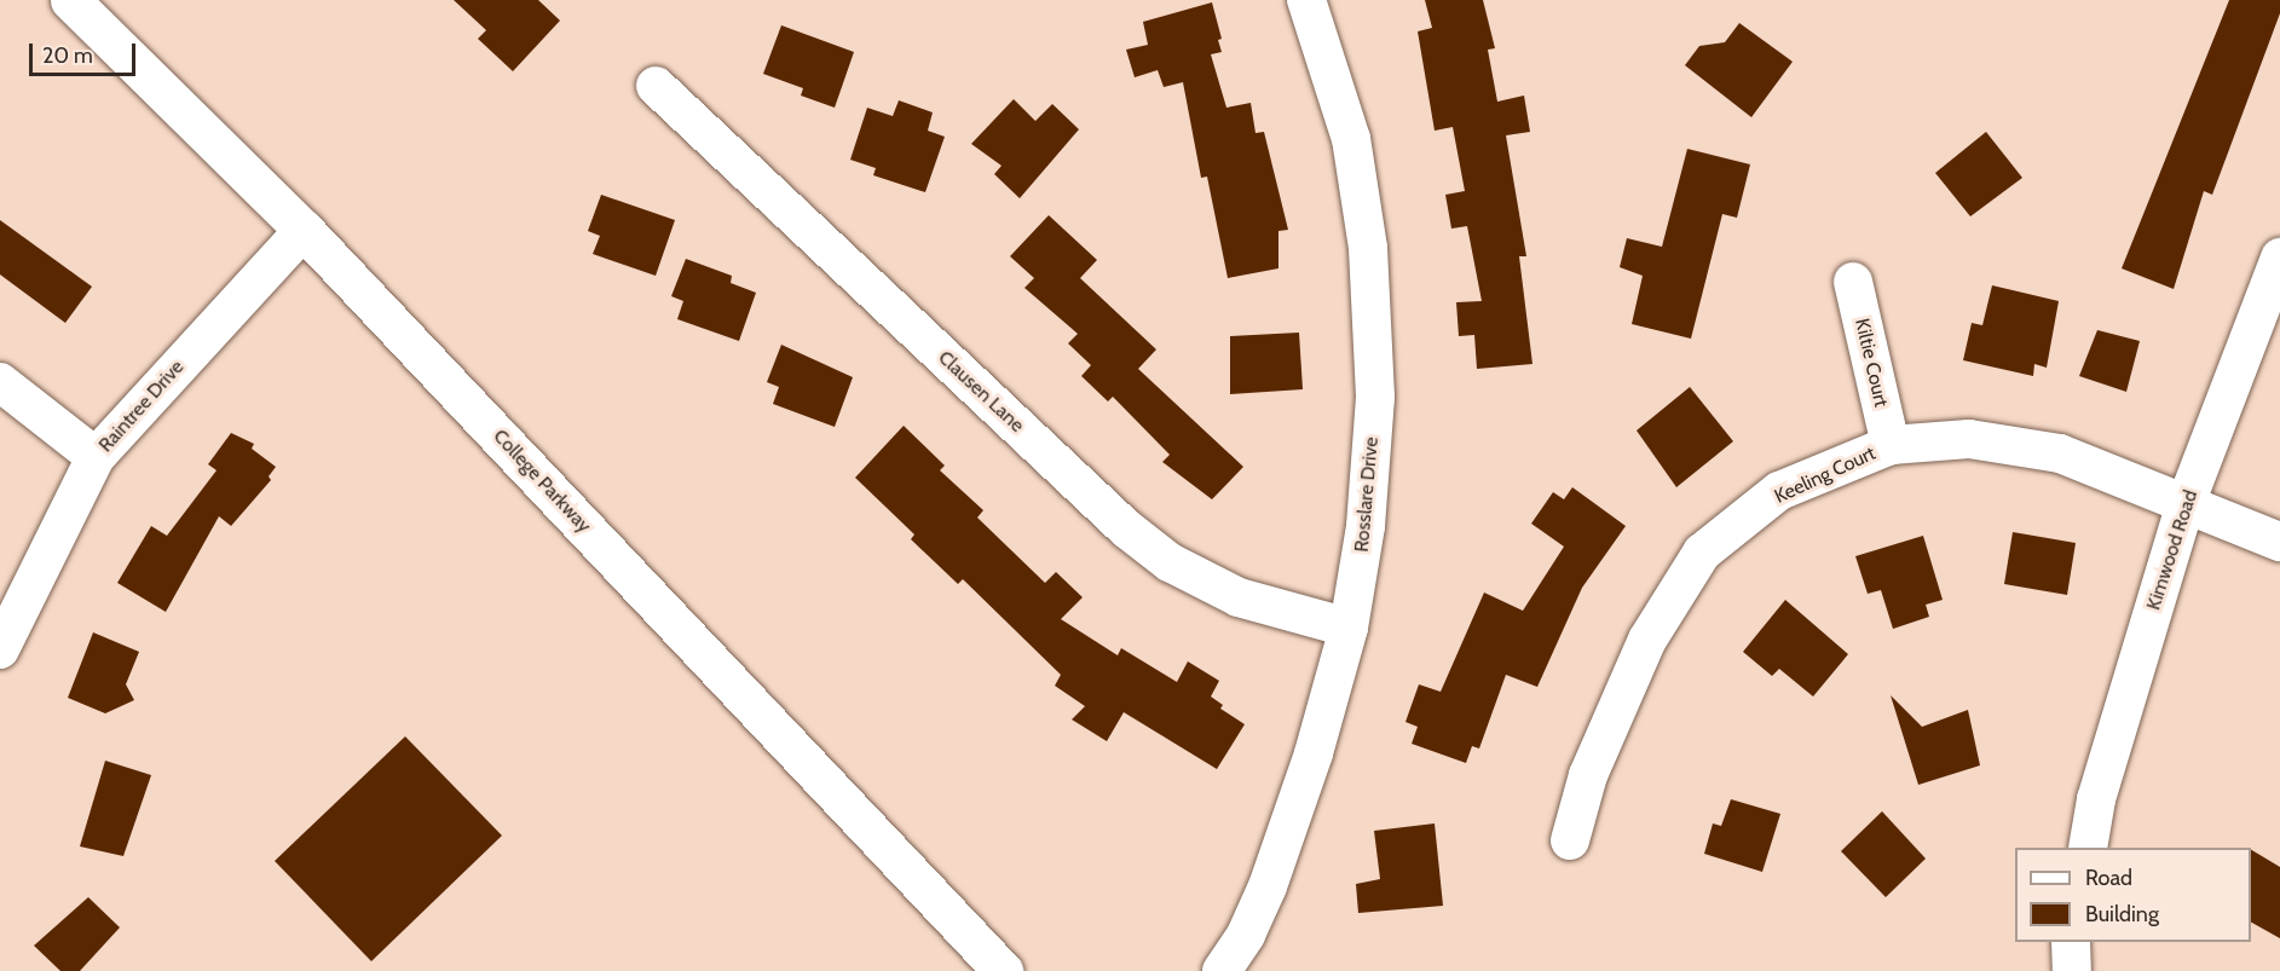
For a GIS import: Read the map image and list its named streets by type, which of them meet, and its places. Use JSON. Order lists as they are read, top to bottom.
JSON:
{
  "streets": {
    "main road": ["College Parkway"],
    "street": [
      "Kiltie Court",
      "Clausen Lane",
      "Raintree Drive",
      "Keeling Court",
      "Rosslare Drive",
      "Kimwood Road"
    ]
  },
  "crossings": [
    ["Kiltie Court", "Keeling Court"],
    ["Clausen Lane", "Rosslare Drive"],
    ["Raintree Drive", "College Parkway"],
    ["Keeling Court", "Kimwood Road"]
  ],
  "legend": ["Road", "Building"],
  "scale_bar": "20 m"
}
